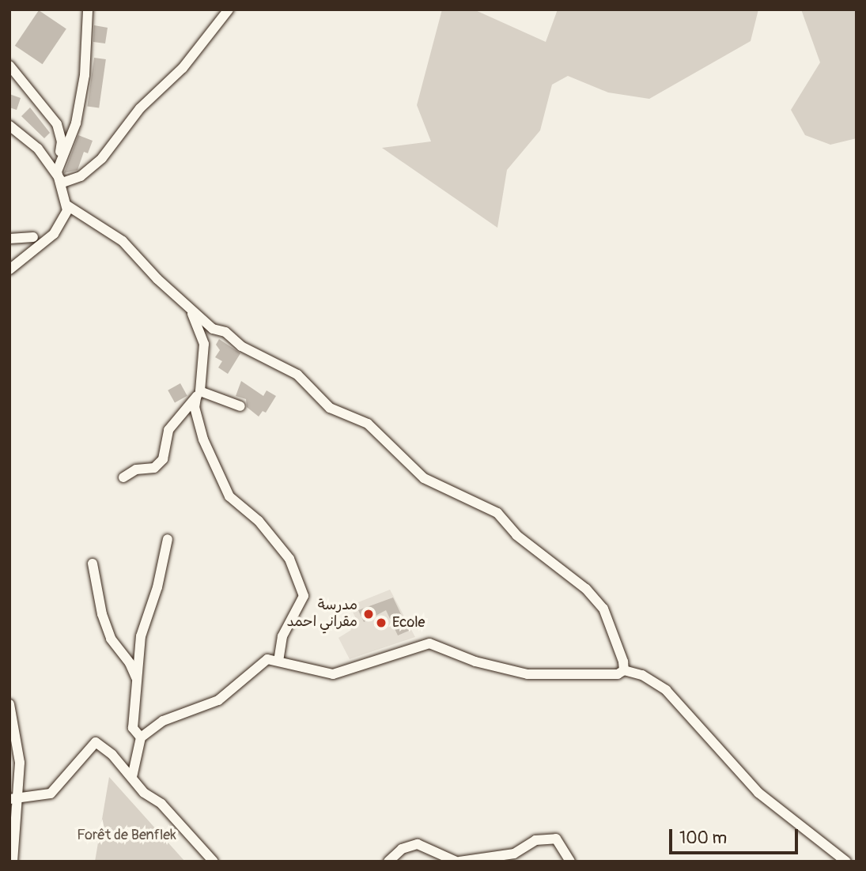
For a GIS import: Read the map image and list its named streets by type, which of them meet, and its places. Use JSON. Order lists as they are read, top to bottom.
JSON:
{
  "parks": ["Forêt de Benflek"],
  "places": ["مدرسة مقراني احمد", "Ecole"],
  "scale_bar": "100 m"
}
